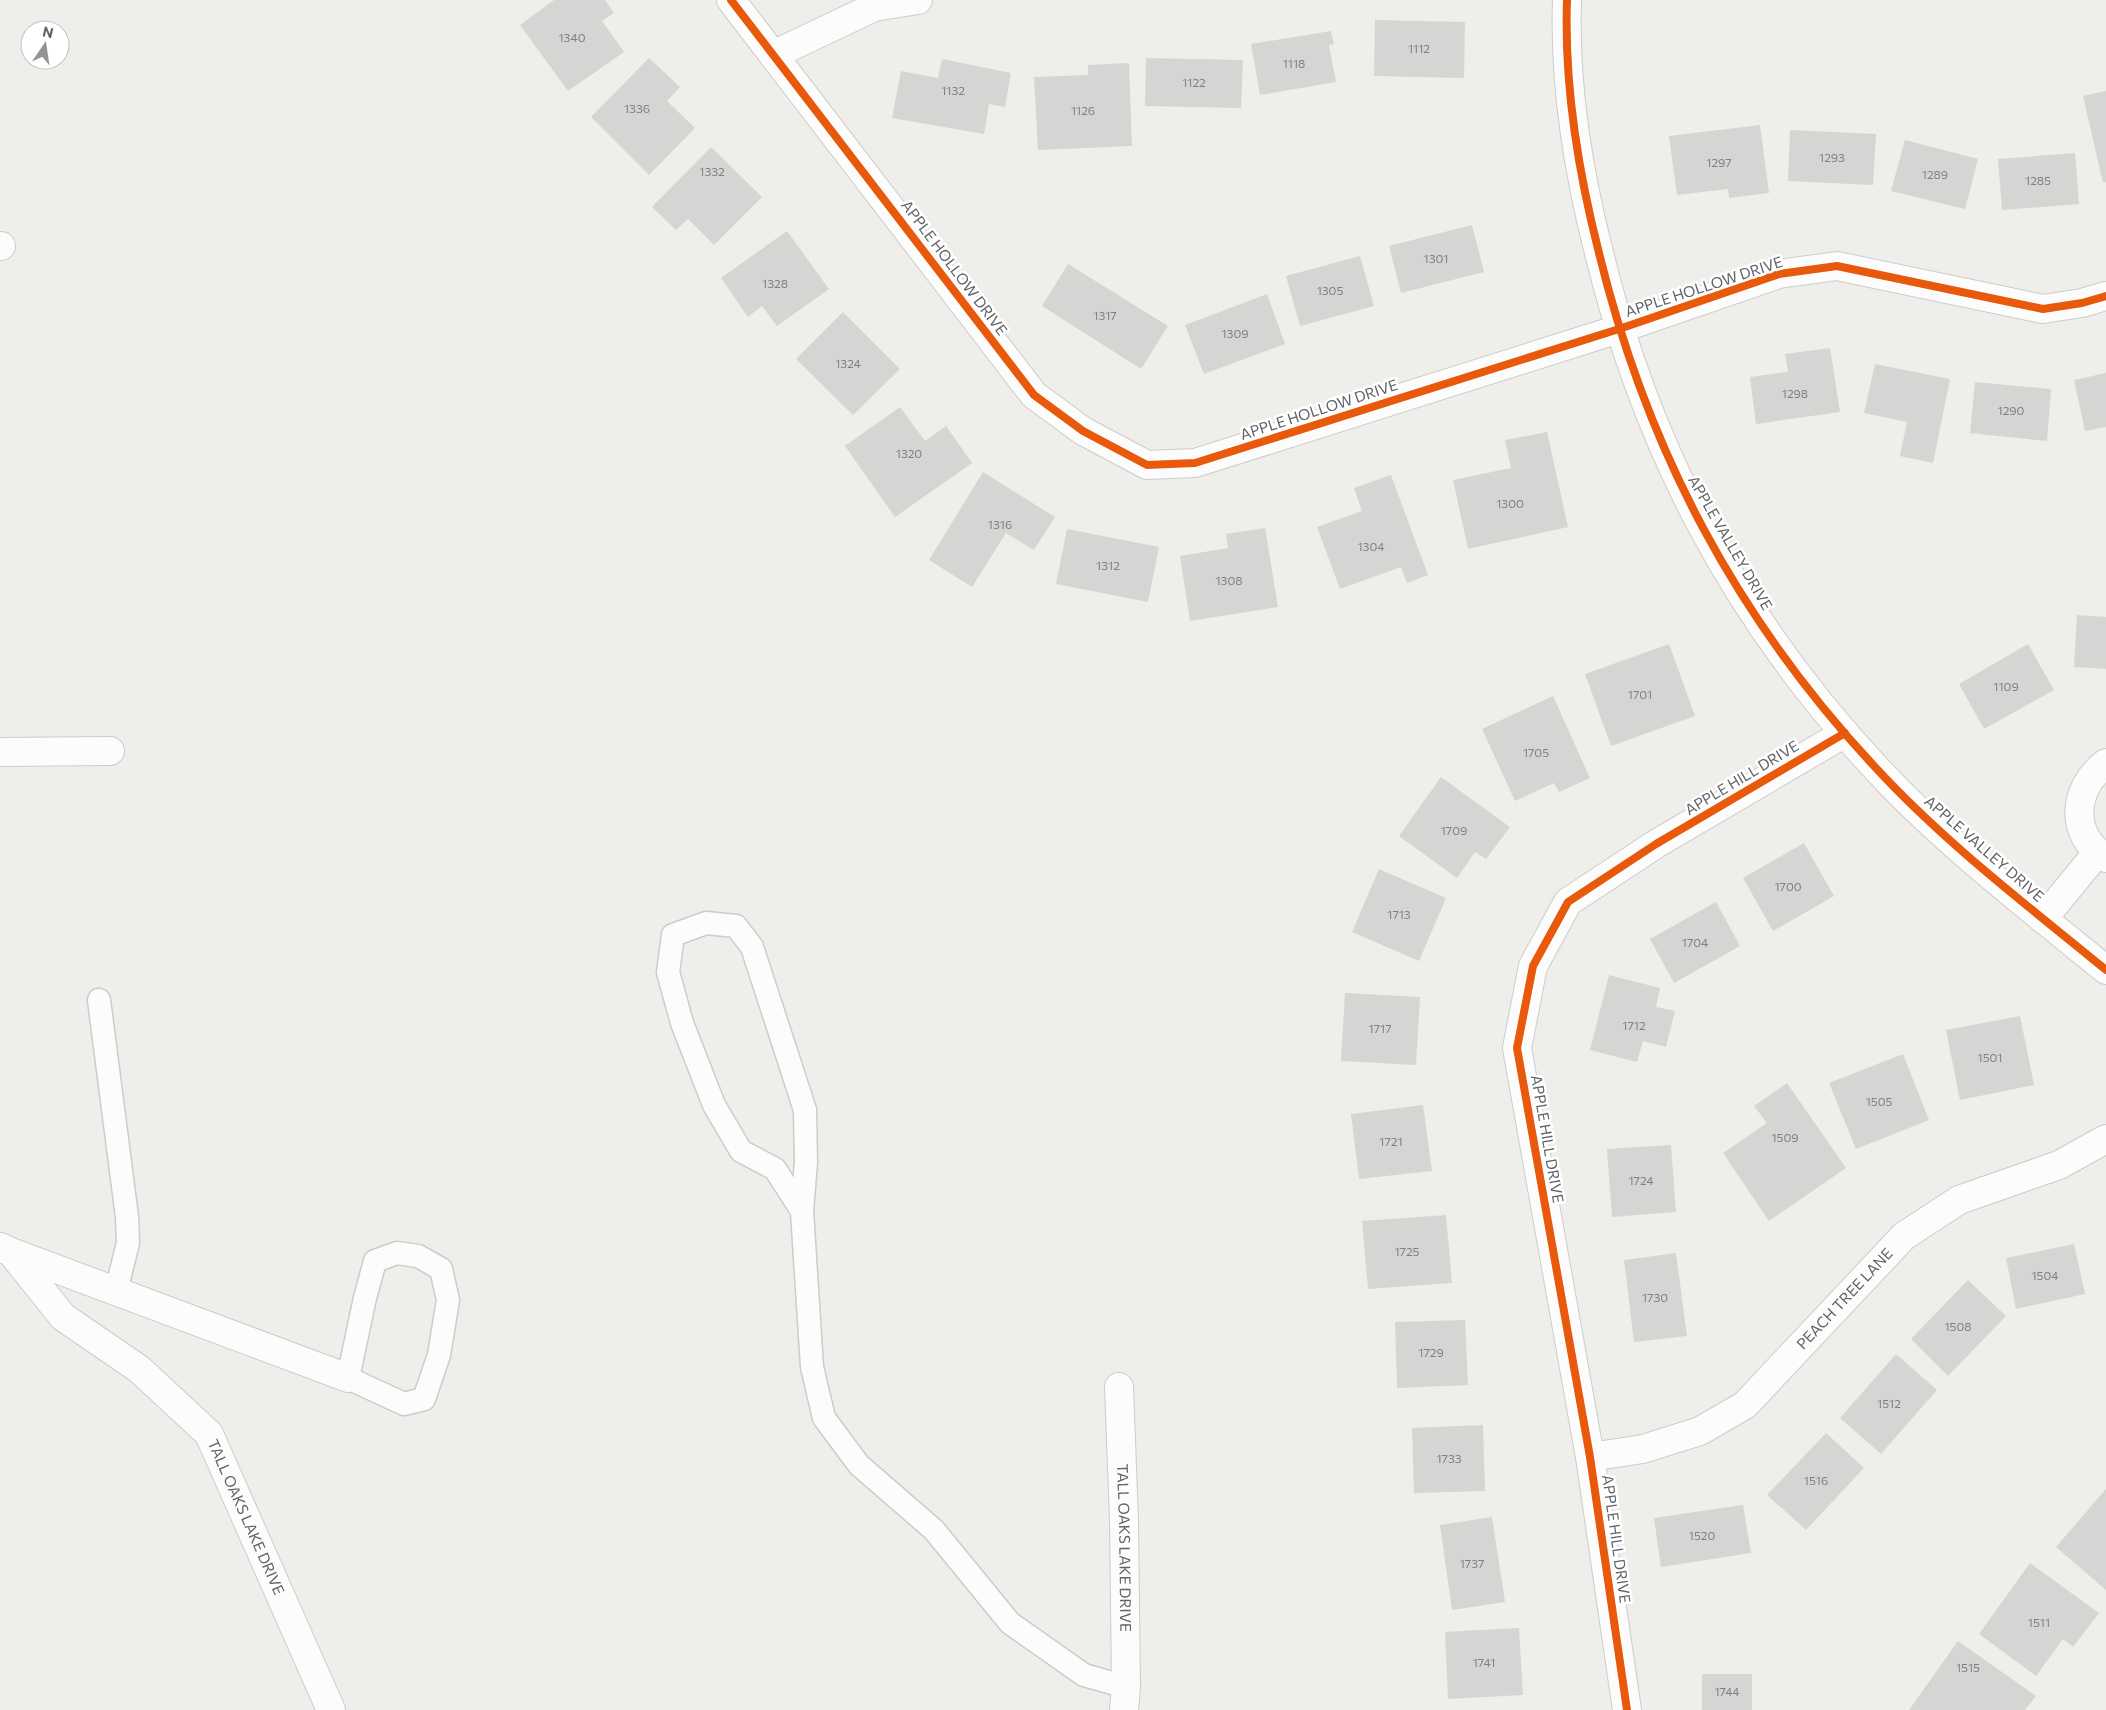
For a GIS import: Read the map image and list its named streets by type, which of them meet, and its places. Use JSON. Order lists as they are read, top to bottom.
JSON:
{
  "streets": {
    "street": [
      "APPLE HOLLOW DRIVE",
      "APPLE VALLEY DRIVE",
      "APPLE HILL DRIVE",
      "PEACH TREE LANE",
      "TALL OAKS LAKE DRIVE"
    ]
  },
  "crossings": [
    ["APPLE HOLLOW DRIVE", "APPLE VALLEY DRIVE"],
    ["APPLE VALLEY DRIVE", "APPLE HILL DRIVE"],
    ["APPLE HILL DRIVE", "PEACH TREE LANE"]
  ],
  "house_numbers": [
    "1340",
    "1112",
    "1118",
    "1122",
    "1132",
    "1336",
    "1126",
    "1293",
    "1297",
    "1332",
    "1289",
    "1285",
    "1301",
    "1328",
    "1305",
    "1317",
    "1309",
    "1324",
    "1298",
    "1290",
    "1320",
    "1300",
    "1316",
    "1304",
    "1312",
    "1308",
    "1109",
    "1701",
    "1705",
    "1709",
    "1700",
    "1713",
    "1704",
    "1712",
    "1717",
    "1501",
    "1505",
    "1509",
    "1721",
    "1724",
    "1725",
    "1504",
    "1730",
    "1508",
    "1729",
    "1512",
    "1733",
    "1516",
    "1520",
    "1737",
    "1511",
    "1741",
    "1515",
    "1744"
  ],
  "north": "top"
}
